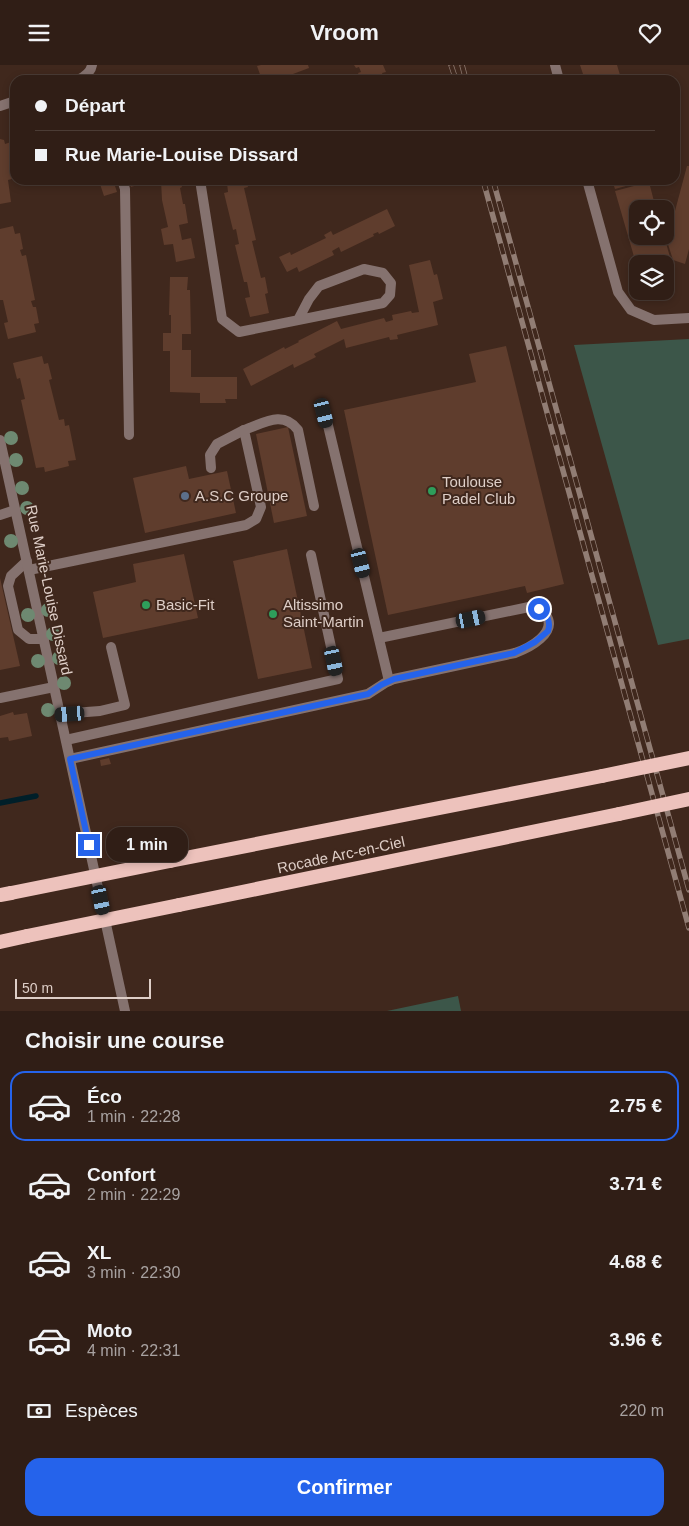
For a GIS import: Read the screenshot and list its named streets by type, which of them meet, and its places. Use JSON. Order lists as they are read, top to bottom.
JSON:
{
  "streets": {
    "highway": ["Rocade Arc-en-Ciel"],
    "street": ["Rue Marie-Louise Dissard"]
  },
  "places": [
    "Toulouse Padel Club",
    "A.S.C Groupe",
    "Basic-Fit",
    "Altissimo Saint-Martin"
  ],
  "scale_bar": "50 m",
  "page": {
    "header": "Vroom",
    "banner": ["Départ", "Rue Marie-Louise Dissard"],
    "bubble": "1 min",
    "scale": "50 m",
    "heading": "Choisir une course",
    "list": [
      {
        "name": "Éco",
        "note": "1 min · 22:28",
        "value": "2.75 €"
      },
      {
        "name": "Confort",
        "note": "2 min · 22:29",
        "value": "3.71 €"
      },
      {
        "name": "XL",
        "note": "3 min · 22:30",
        "value": "4.68 €"
      },
      {
        "name": "Moto",
        "note": "4 min · 22:31",
        "value": "3.96 €"
      }
    ],
    "pay": ["Espèces", "220 m"],
    "buttons": "Confirmer"
  }
}
